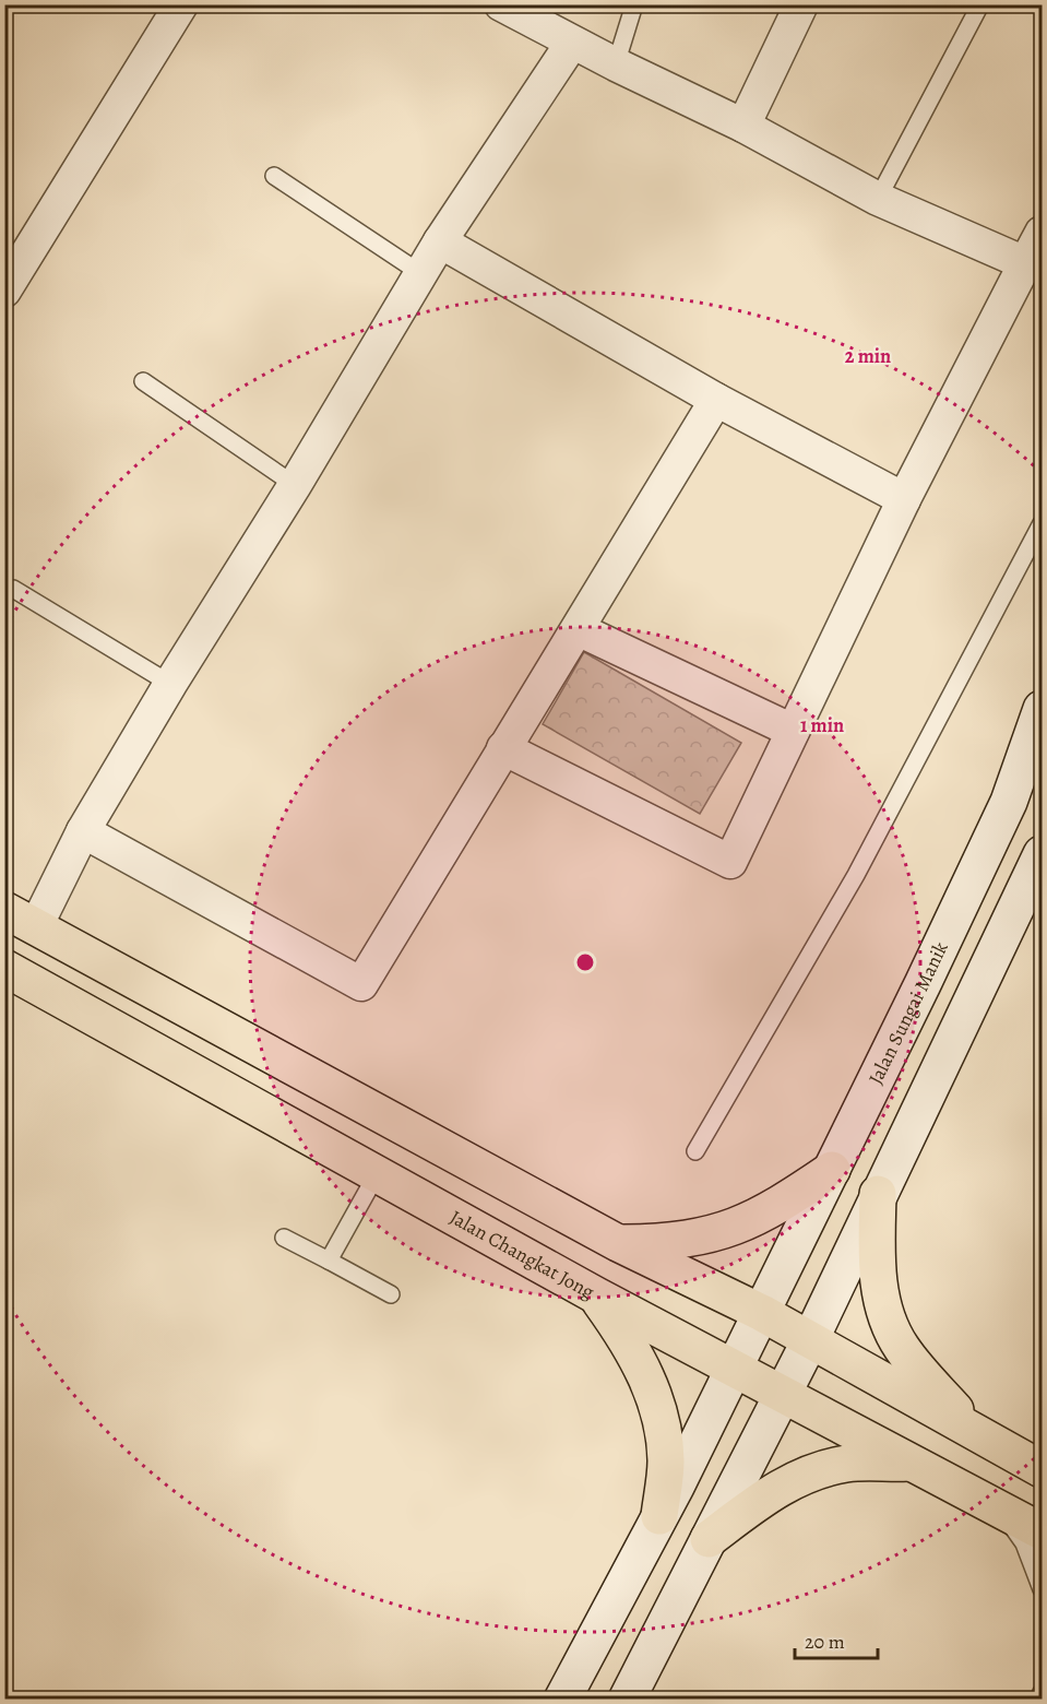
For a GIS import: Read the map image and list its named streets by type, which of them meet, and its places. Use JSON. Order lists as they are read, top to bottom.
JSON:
{
  "streets": {
    "highway": ["Jalan Changkat Jong"],
    "main road": ["Jalan Sungai Manik"]
  },
  "crossings": [
    ["Jalan Sungai Manik", "Jalan Changkat Jong"]
  ],
  "scale_bar": "20 m",
  "rings": ["2 min", "1 min"]
}
